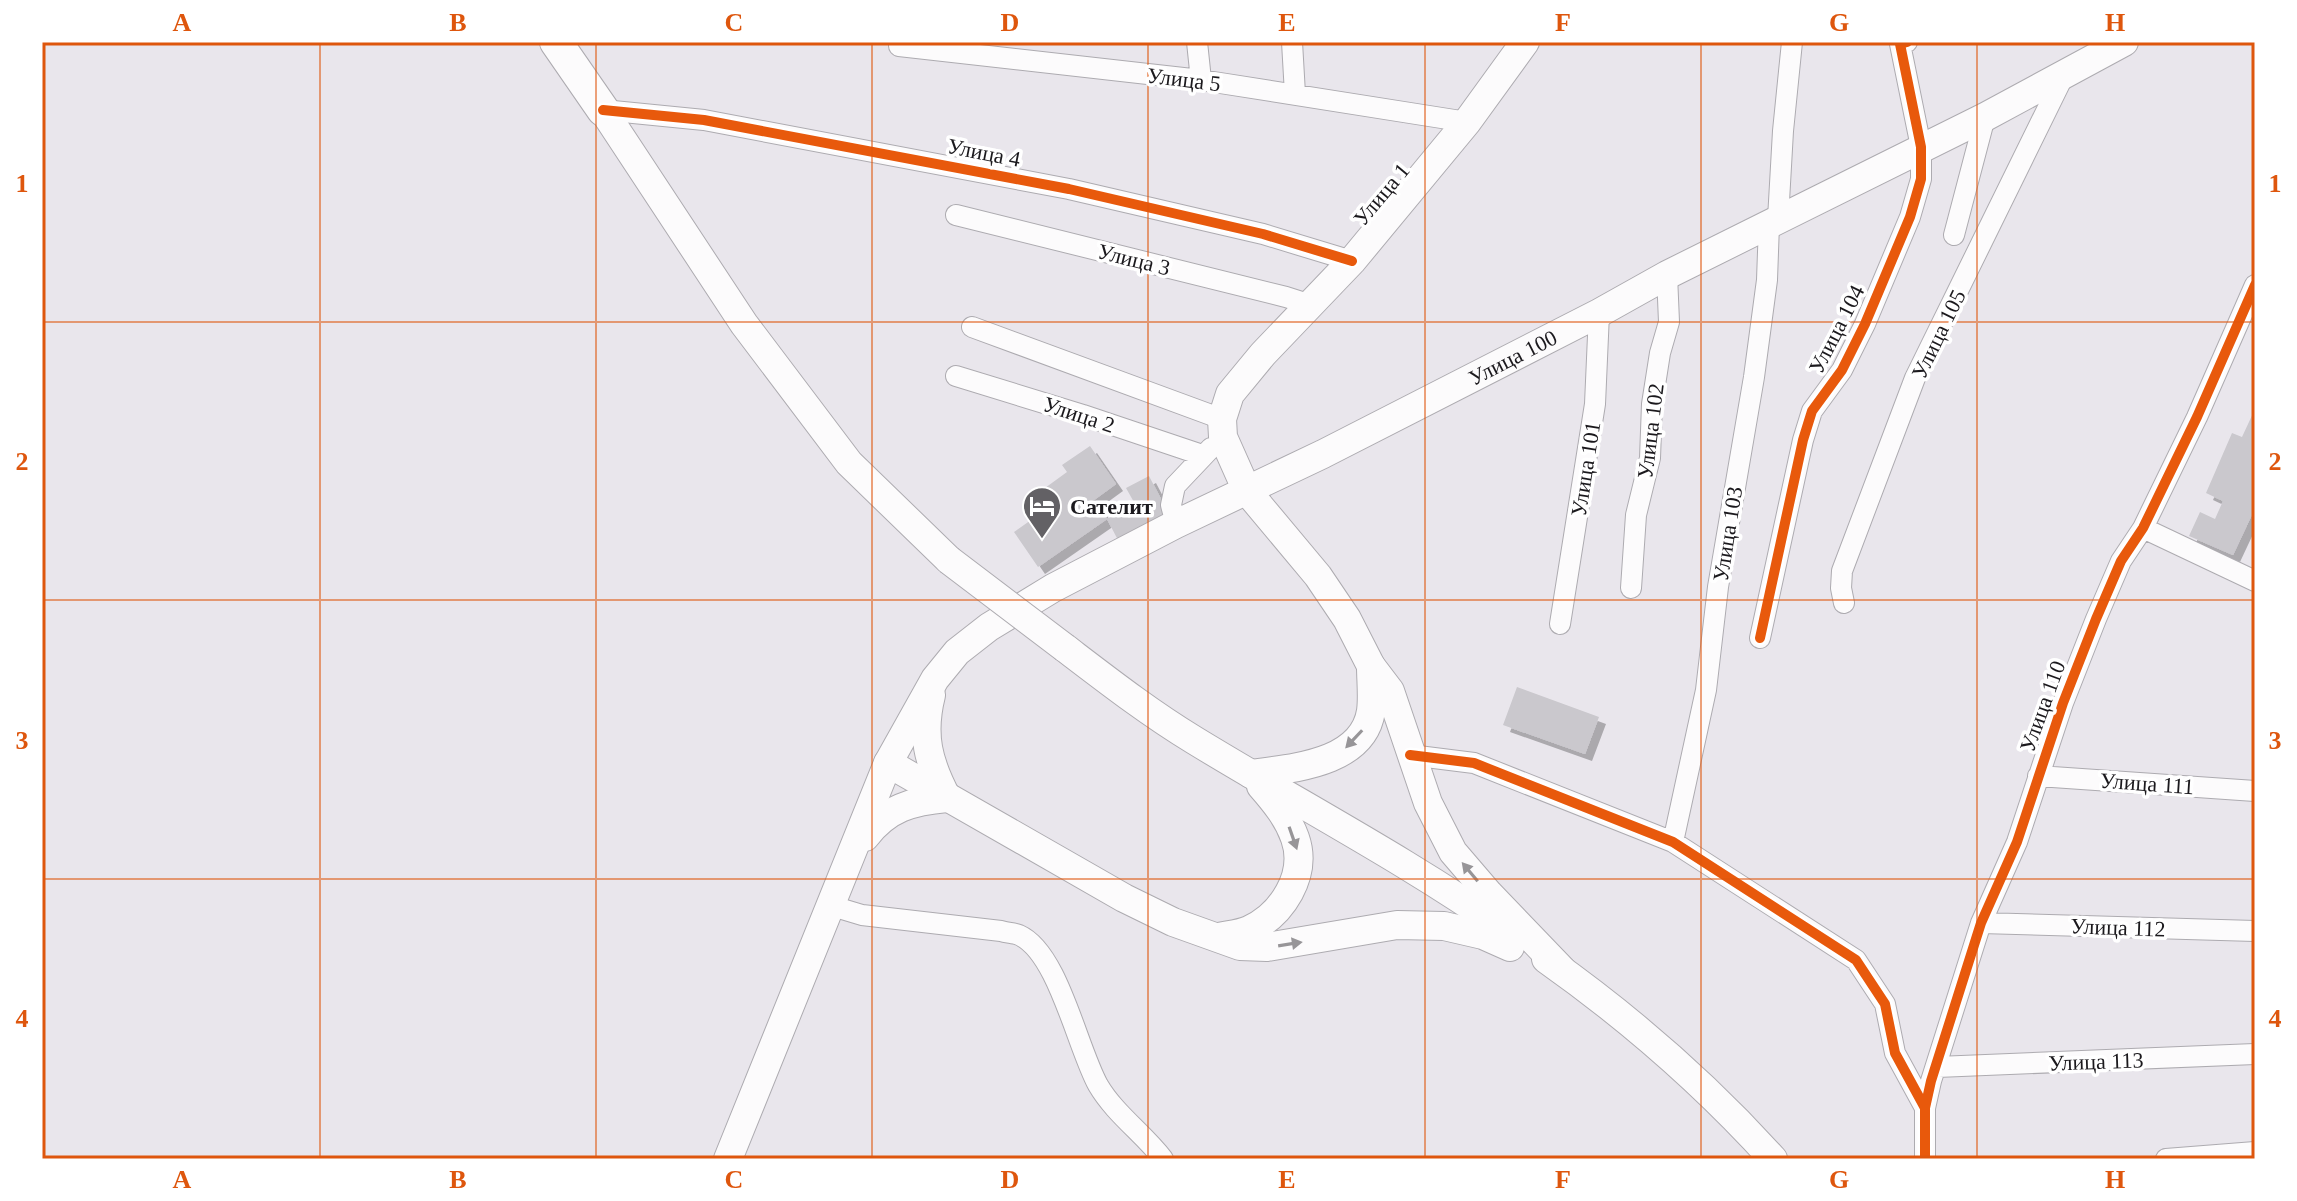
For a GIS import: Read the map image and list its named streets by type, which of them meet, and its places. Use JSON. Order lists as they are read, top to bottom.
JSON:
{
  "streets": {
    "main road": ["Улица 1", "Улица 100"],
    "street": [
      "Улица 5",
      "Улица 4",
      "Улица 3",
      "Улица 104",
      "Улица 105",
      "Улица 2",
      "Улица 102",
      "Улица 101",
      "Улица 103",
      "Улица 110",
      "Улица 111",
      "Улица 112",
      "Улица 113"
    ]
  },
  "crossings": [
    ["Улица 5", "Улица 1"],
    ["Улица 4", "Улица 1"],
    ["Улица 1", "Улица 3"],
    ["Улица 1", "Улица 2"],
    ["Улица 104", "Улица 100"],
    ["Улица 105", "Улица 100"],
    ["Улица 100", "Улица 102"],
    ["Улица 100", "Улица 101"],
    ["Улица 100", "Улица 103"],
    ["Улица 110", "Улица 111"],
    ["Улица 110", "Улица 112"],
    ["Улица 110", "Улица 113"]
  ],
  "places": {
    "hotel": ["Сателит"]
  },
  "grid": {
    "columns": [
      "A",
      "B",
      "C",
      "D",
      "E",
      "F",
      "G",
      "H"
    ],
    "rows": [
      "1",
      "2",
      "3",
      "4"
    ]
  }
}
